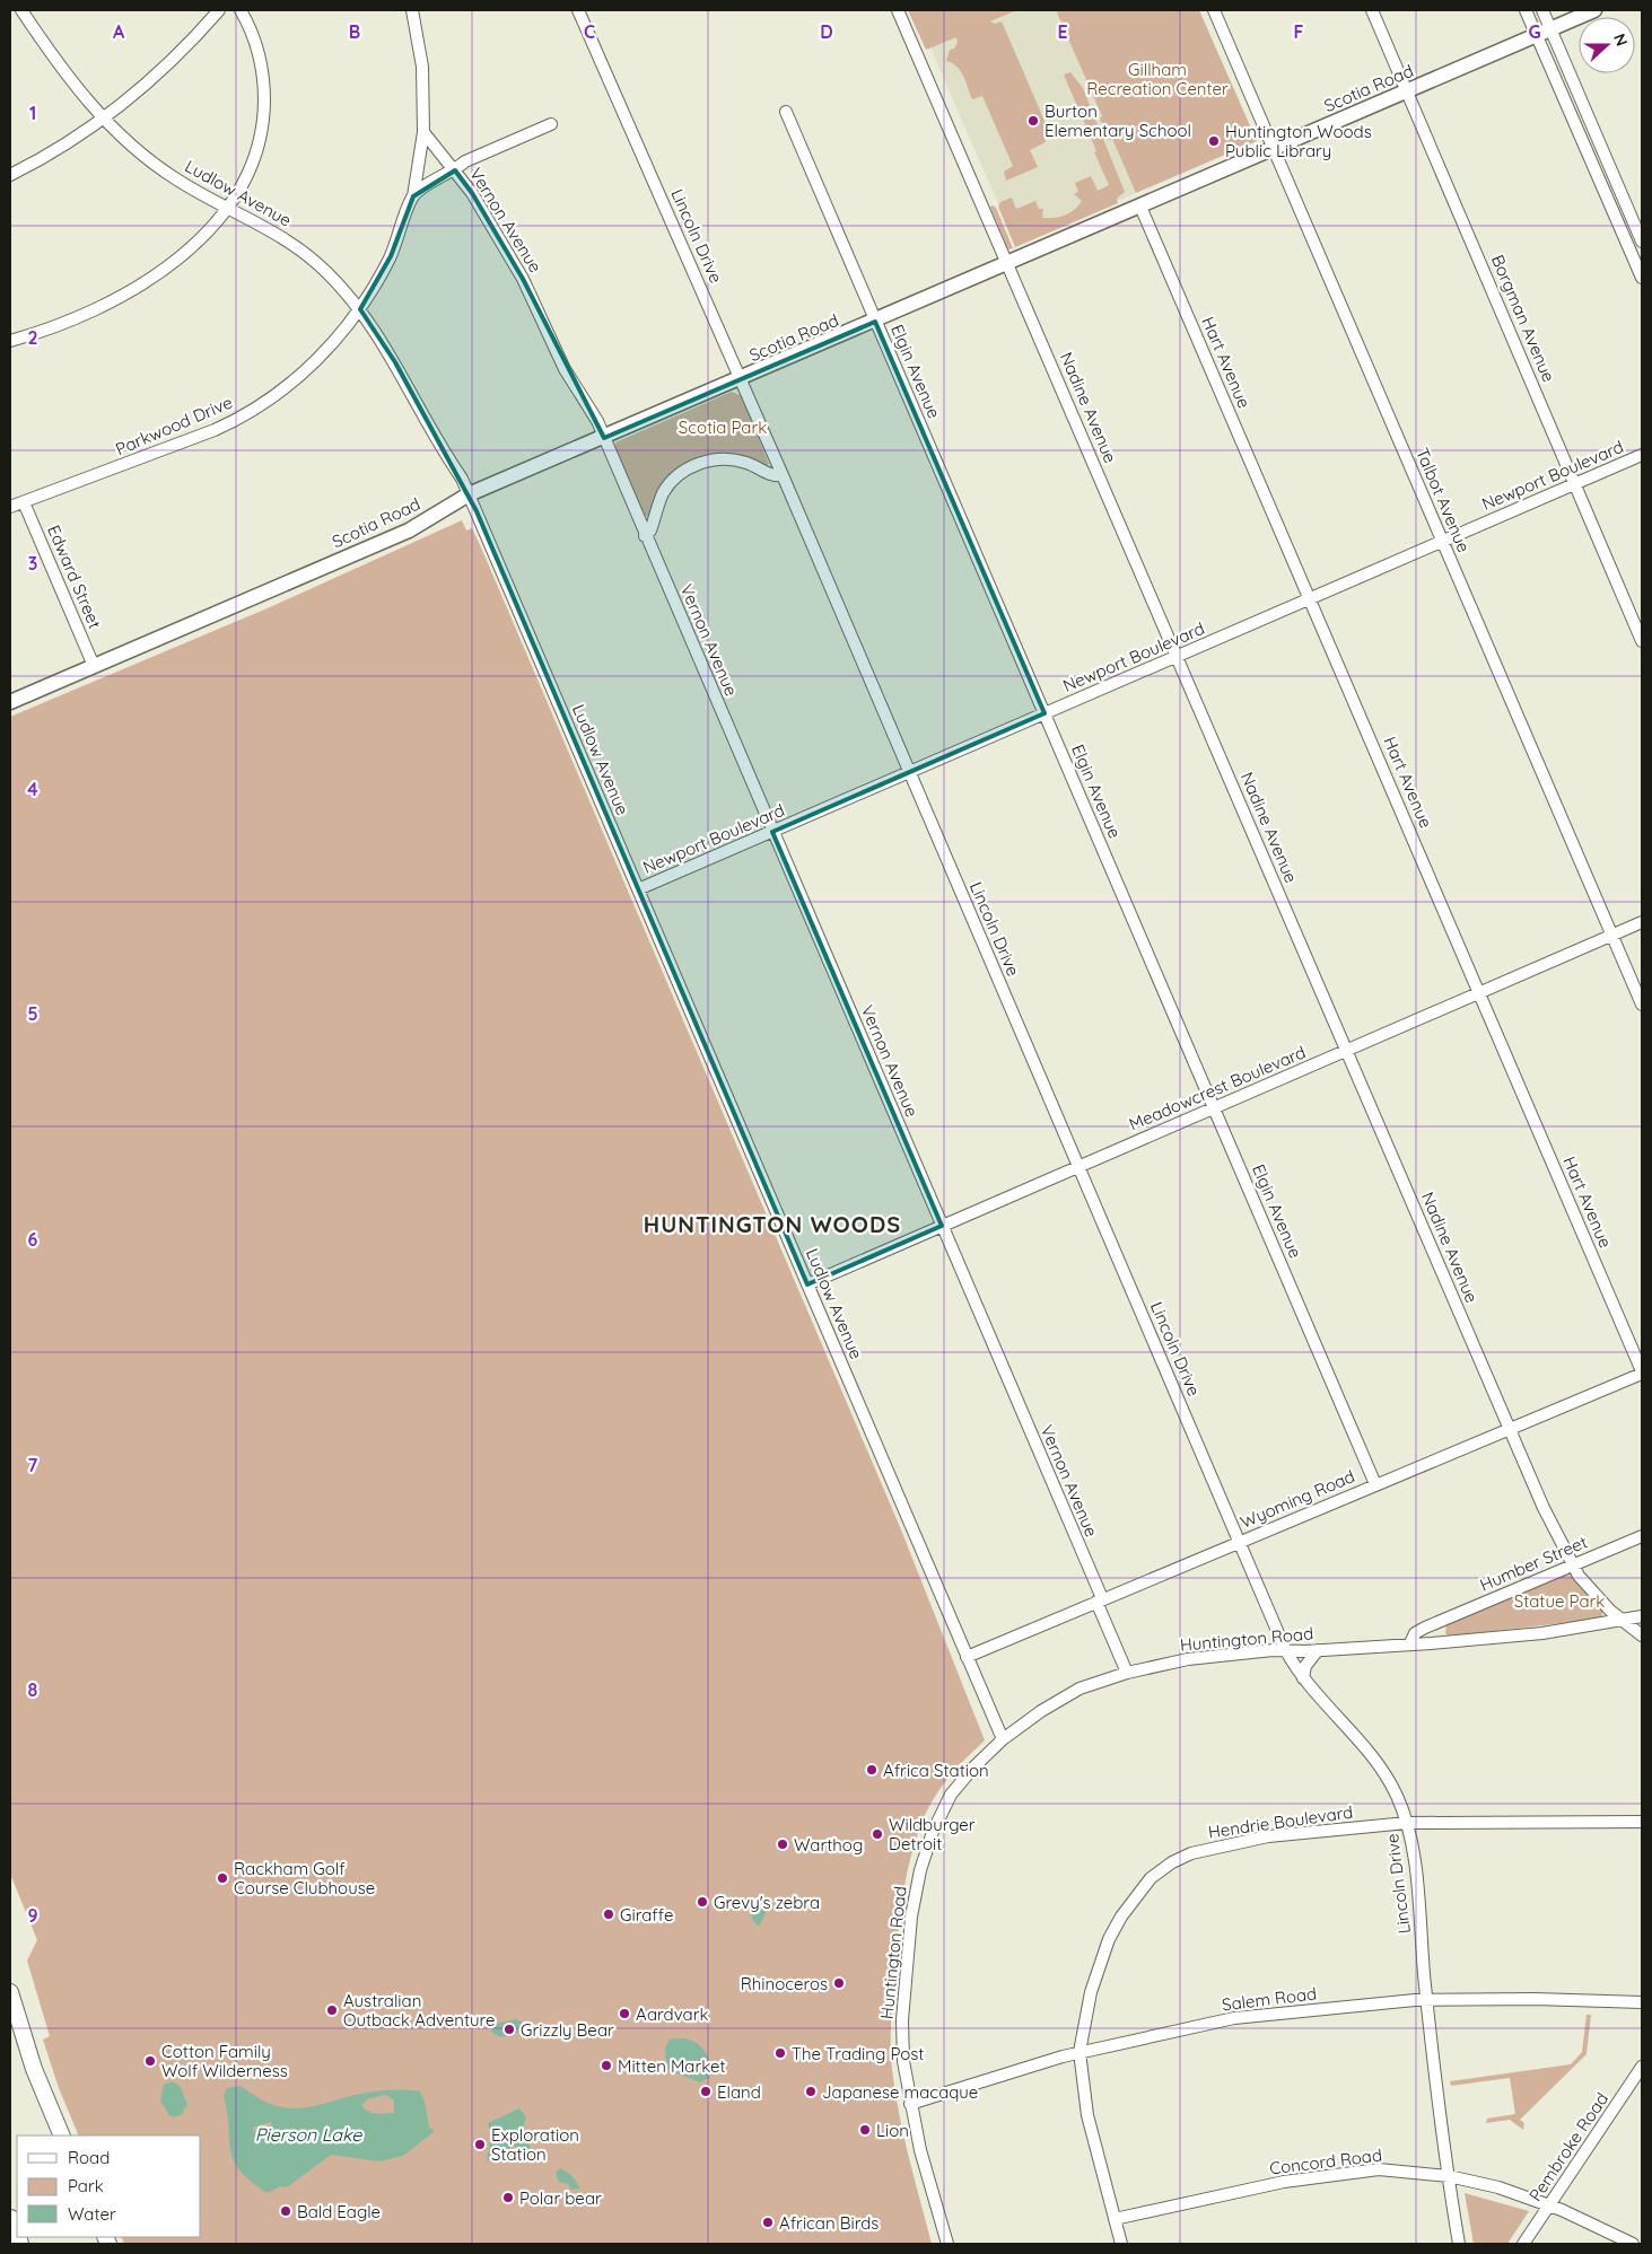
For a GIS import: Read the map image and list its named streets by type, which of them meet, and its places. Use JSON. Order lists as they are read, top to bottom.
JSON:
{
  "streets": {
    "street": [
      "Scotia Road",
      "Ludlow Avenue",
      "Vernon Avenue",
      "Lincoln Drive",
      "Borgman Avenue",
      "Hart Avenue",
      "Elgin Avenue",
      "Nadine Avenue",
      "Parkwood Drive",
      "Newport Boulevard",
      "Talbot Avenue",
      "Edward Street",
      "Meadowcrest Boulevard",
      "Wyoming Road",
      "Humber Street",
      "Huntington Road",
      "Hendrie Boulevard",
      "Salem Road",
      "Pembroke Road",
      "Concord Road"
    ]
  },
  "crossings": [
    ["Scotia Road", "Ludlow Avenue"],
    ["Scotia Road", "Vernon Avenue"],
    ["Scotia Road", "Lincoln Drive"],
    ["Scotia Road", "Borgman Avenue"],
    ["Scotia Road", "Hart Avenue"],
    ["Scotia Road", "Elgin Avenue"],
    ["Scotia Road", "Nadine Avenue"],
    ["Scotia Road", "Talbot Avenue"],
    ["Scotia Road", "Edward Street"],
    ["Ludlow Avenue", "Parkwood Drive"],
    ["Ludlow Avenue", "Newport Boulevard"],
    ["Ludlow Avenue", "Meadowcrest Boulevard"],
    ["Ludlow Avenue", "Wyoming Road"],
    ["Ludlow Avenue", "Huntington Road"],
    ["Vernon Avenue", "Parkwood Drive"],
    ["Vernon Avenue", "Newport Boulevard"],
    ["Vernon Avenue", "Meadowcrest Boulevard"],
    ["Vernon Avenue", "Wyoming Road"],
    ["Vernon Avenue", "Huntington Road"],
    ["Lincoln Drive", "Newport Boulevard"],
    ["Lincoln Drive", "Meadowcrest Boulevard"],
    ["Lincoln Drive", "Wyoming Road"],
    ["Lincoln Drive", "Huntington Road"],
    ["Lincoln Drive", "Hendrie Boulevard"],
    ["Lincoln Drive", "Salem Road"],
    ["Lincoln Drive", "Concord Road"],
    ["Borgman Avenue", "Newport Boulevard"],
    ["Hart Avenue", "Newport Boulevard"],
    ["Hart Avenue", "Meadowcrest Boulevard"],
    ["Hart Avenue", "Wyoming Road"],
    ["Elgin Avenue", "Newport Boulevard"],
    ["Elgin Avenue", "Meadowcrest Boulevard"],
    ["Elgin Avenue", "Wyoming Road"],
    ["Nadine Avenue", "Newport Boulevard"],
    ["Nadine Avenue", "Meadowcrest Boulevard"],
    ["Nadine Avenue", "Wyoming Road"],
    ["Nadine Avenue", "Humber Street"],
    ["Nadine Avenue", "Huntington Road"],
    ["Parkwood Drive", "Edward Street"],
    ["Newport Boulevard", "Talbot Avenue"],
    ["Talbot Avenue", "Meadowcrest Boulevard"],
    ["Humber Street", "Huntington Road"],
    ["Huntington Road", "Salem Road"],
    ["Hendrie Boulevard", "Salem Road"],
    ["Hendrie Boulevard", "Concord Road"],
    ["Pembroke Road", "Concord Road"]
  ],
  "districts": ["HUNTINGTON WOODS"],
  "water": ["Pierson Lake"],
  "parks": ["Gillham Recreation Center", "Scotia Park", "Statue Park"],
  "places": [
    "Burton Elementary School",
    "Huntington Woods Public Library",
    "Africa Station",
    "Wildburger Detroit",
    "Warthog",
    "Rackham Golf Course Clubhouse",
    "Grevy's zebra",
    "Giraffe",
    "Rhinoceros",
    "Australian Outback Adventure",
    "Aardvark",
    "Grizzly Bear",
    "The Trading Post",
    "Cotton Family Wolf Wilderness",
    "Mitten Market",
    "Eland",
    "Japanese macaque",
    "Lion",
    "Exploration Station",
    "Polar bear",
    "Bald Eagle",
    "African Birds"
  ],
  "legend": ["Road", "Park", "Water"],
  "north": "right",
  "grid": {
    "columns": [
      "A",
      "B",
      "C",
      "D",
      "E",
      "F",
      "G"
    ],
    "rows": [
      "1",
      "2",
      "3",
      "4",
      "5",
      "6",
      "7",
      "8",
      "9"
    ]
  }
}
